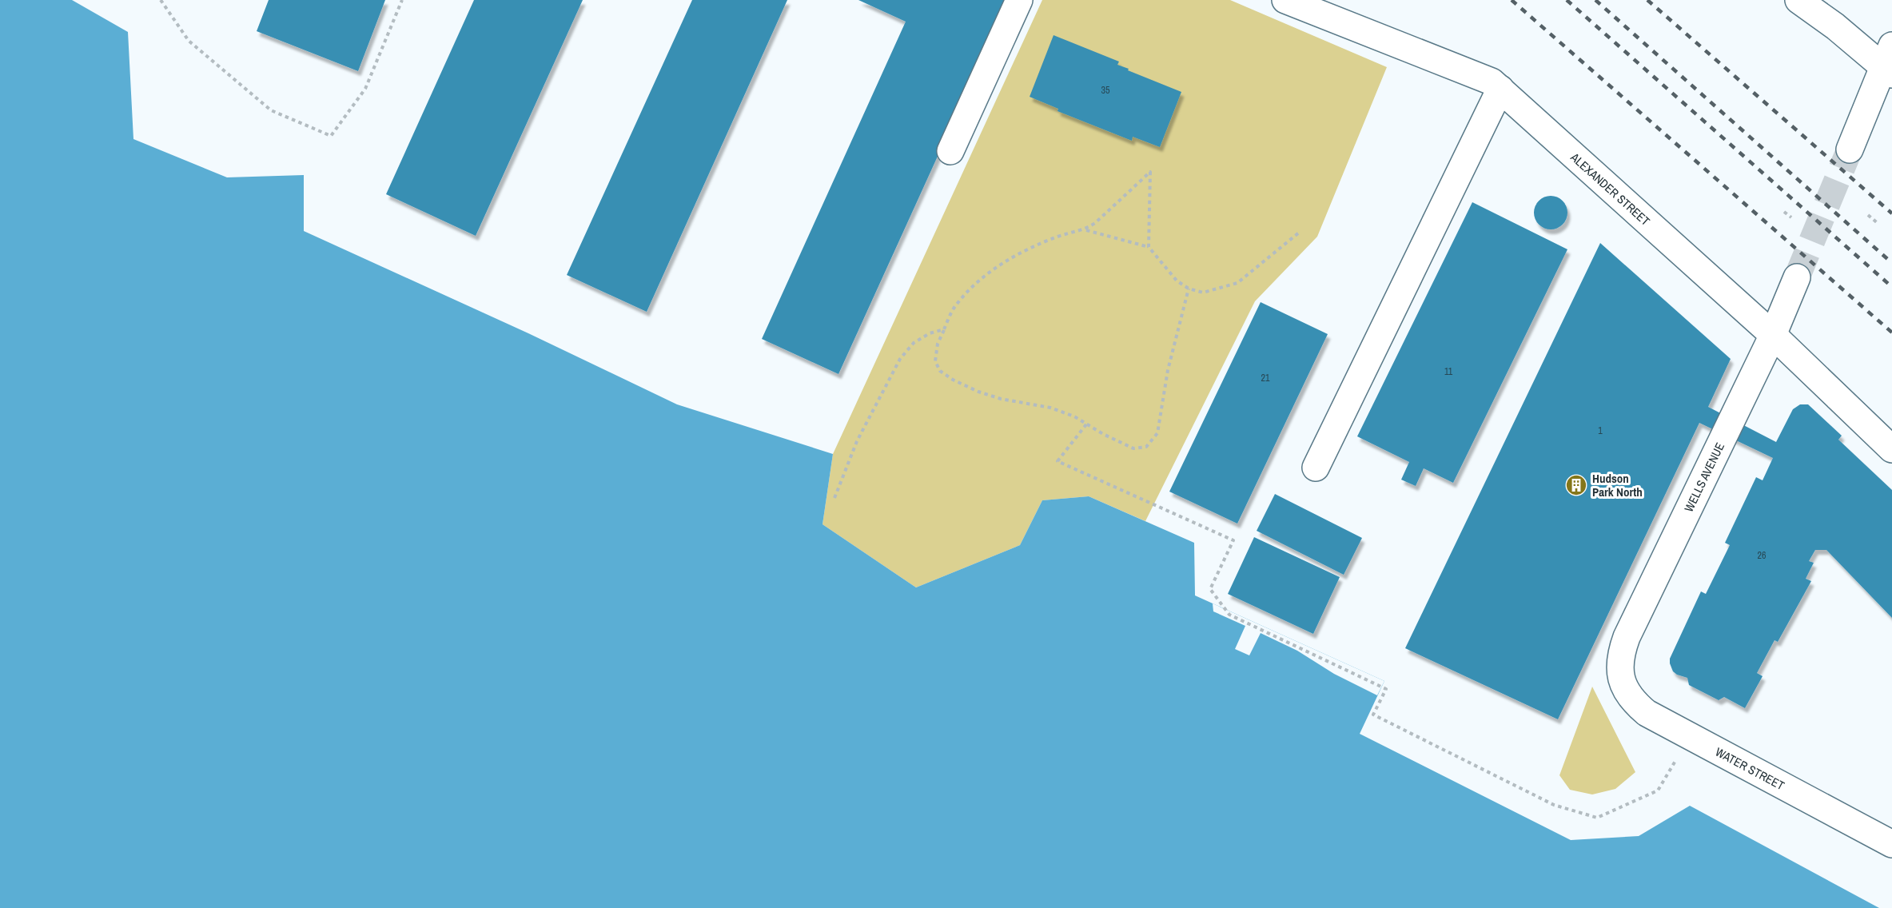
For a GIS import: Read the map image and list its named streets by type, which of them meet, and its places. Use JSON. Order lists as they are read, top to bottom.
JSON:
{
  "streets": {
    "street": ["ALEXANDER STREET", "WELLS AVENUE", "WATER STREET"]
  },
  "crossings": [
    ["ALEXANDER STREET", "WELLS AVENUE"],
    ["WELLS AVENUE", "WATER STREET"]
  ],
  "places": {
    "building": ["Hudson Park North"]
  },
  "house_numbers": [
    "35",
    "11",
    "21",
    "1",
    "26"
  ]
}
